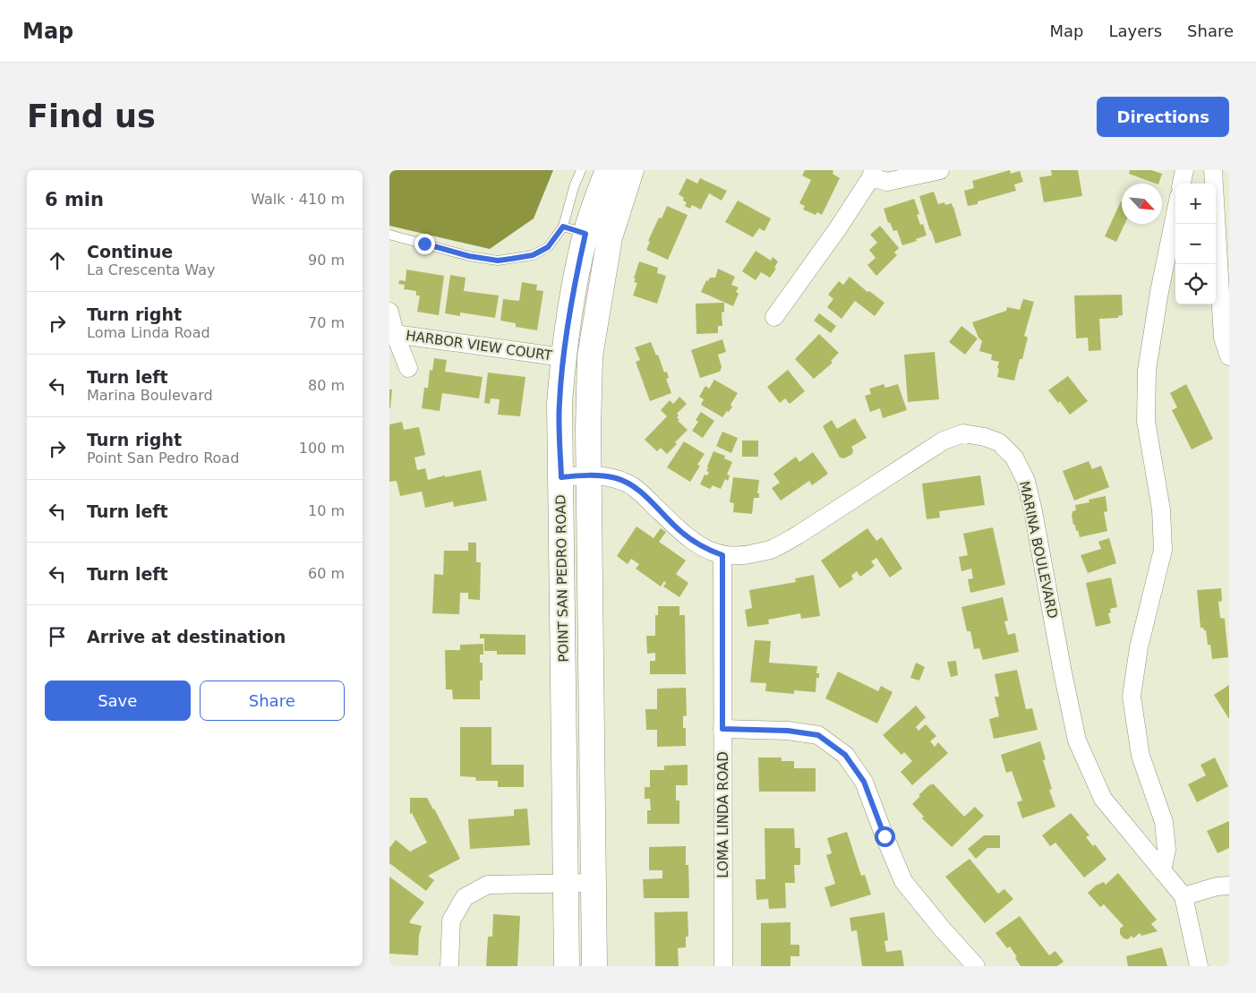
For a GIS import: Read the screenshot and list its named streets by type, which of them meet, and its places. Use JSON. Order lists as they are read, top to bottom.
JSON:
{
  "streets": {
    "main road": ["POINT SAN PEDRO ROAD"],
    "street": ["HARBOR VIEW COURT", "MARINA BOULEVARD", "LOMA LINDA ROAD"]
  },
  "crossings": [
    ["HARBOR VIEW COURT", "POINT SAN PEDRO ROAD"],
    ["MARINA BOULEVARD", "POINT SAN PEDRO ROAD"],
    ["MARINA BOULEVARD", "LOMA LINDA ROAD"]
  ],
  "north": "bottom right",
  "page": {
    "header": "Map",
    "nav": ["Map", "Layers", "Share"],
    "buttons": [
      "Directions",
      ["Save", "Share"]
    ],
    "title": "Find us",
    "heading": ["6 min", "Walk · 410 m"],
    "map_buttons": ["+", "−"],
    "list": [
      ["Continue", "La Crescenta Way", "90 m"],
      ["Turn right", "Loma Linda Road", "70 m"],
      ["Turn left", "Marina Boulevard", "80 m"],
      ["Turn right", "Point San Pedro Road", "100 m"],
      ["Turn left", "10 m"],
      ["Turn left", "60 m"],
      "Arrive at destination"
    ]
  }
}
